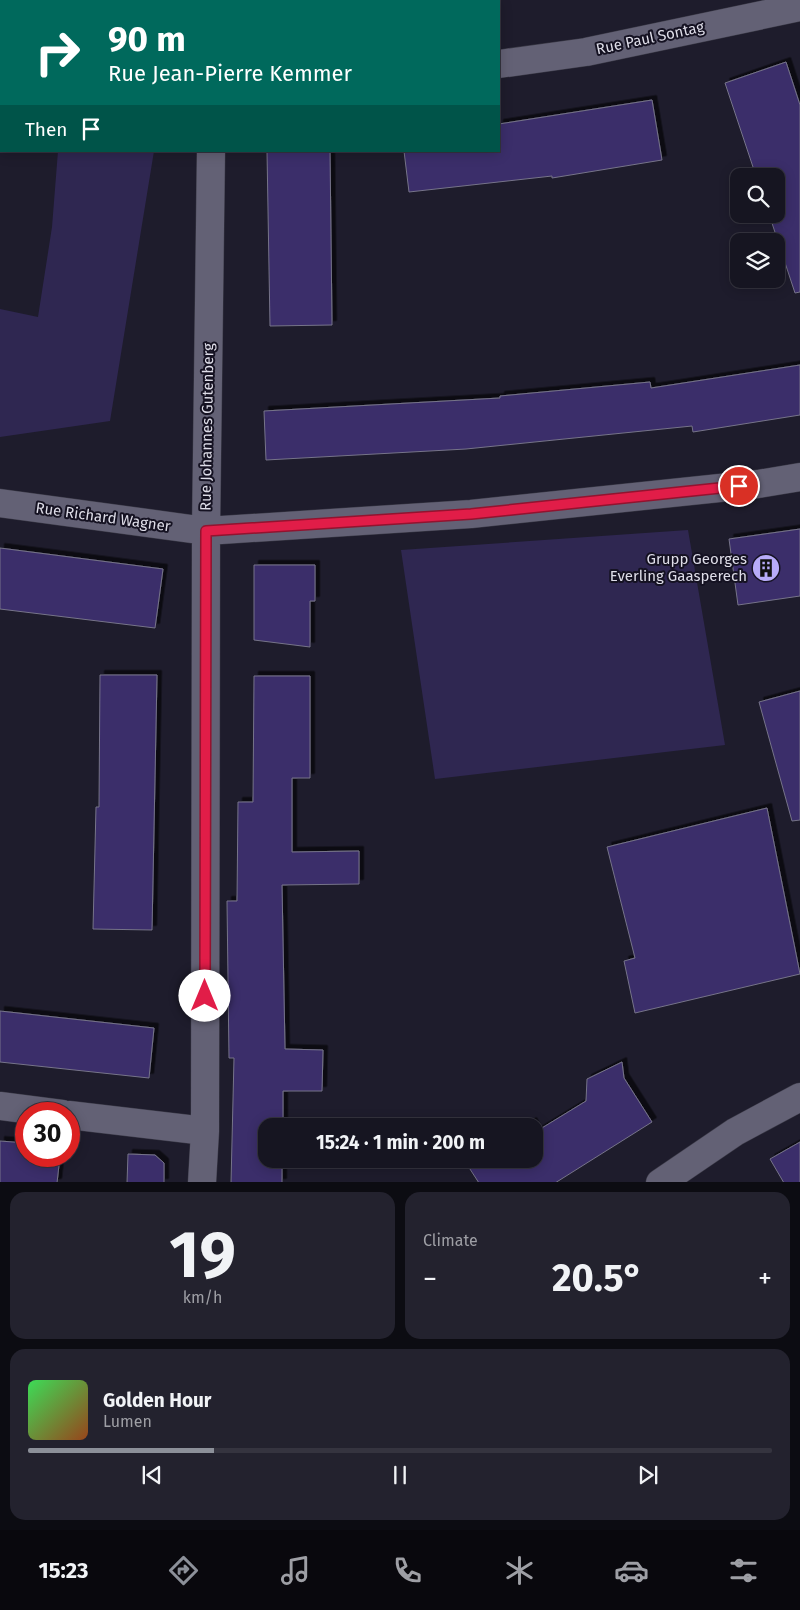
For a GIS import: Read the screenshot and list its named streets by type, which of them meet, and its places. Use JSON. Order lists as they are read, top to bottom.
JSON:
{
  "streets": {
    "street": ["Rue Paul Sontag", "Rue Johannes Gutenberg", "Rue Richard Wagner"]
  },
  "crossings": [
    ["Rue Johannes Gutenberg", "Rue Richard Wagner"]
  ],
  "places": {
    "building": ["Grupp Georges Everling Gaasperech"]
  },
  "page": {
    "turn": ["90 m", "Rue Jean-Pierre Kemmer"],
    "then": "Then",
    "limit": "30",
    "trip": "15:24 · 1 min · 200 m",
    "tile": [
      ["19", "km/h"],
      "Climate"
    ],
    "heat": ["−", "20.5°", "+"],
    "song": ["Golden Hour", "Lumen"],
    "tabs": "15:23"
  }
}
